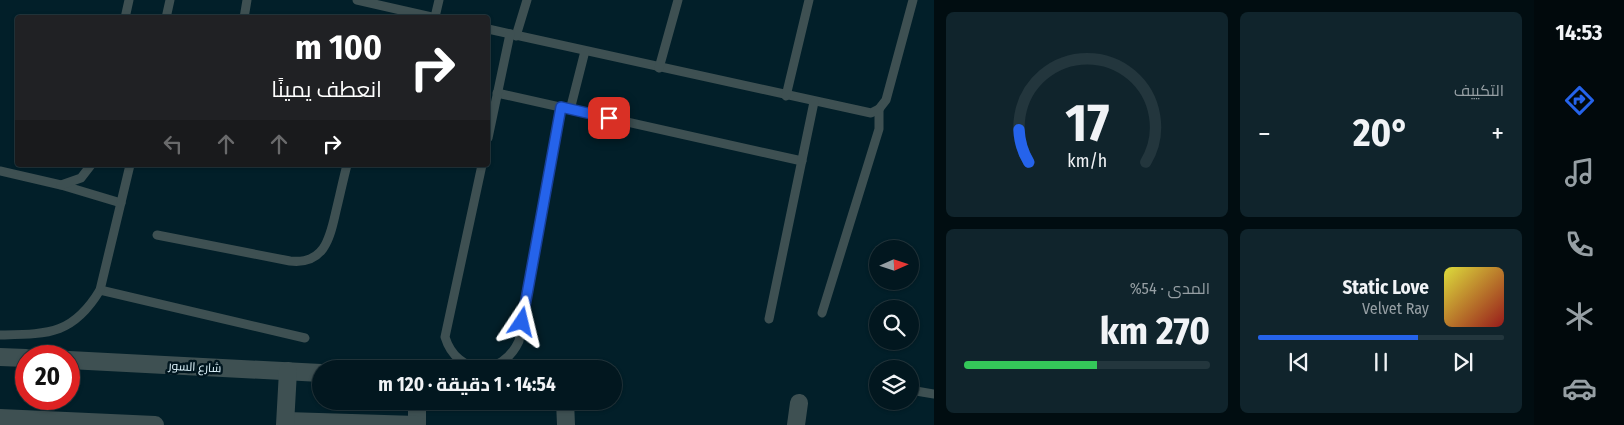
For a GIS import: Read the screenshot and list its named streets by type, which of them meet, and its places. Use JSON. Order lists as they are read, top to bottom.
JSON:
{
  "streets": {
    "street": ["شارع السور"]
  },
  "north": "right",
  "page": {
    "tabs": "14:53",
    "tile": [
      "التكييف",
      ["المدى · 54%", "270 km"]
    ],
    "turn": ["100 m", "انعطف يمينًا"],
    "heat": ["−", "20°", "+"],
    "song": ["Static Love", "Velvet Ray"],
    "limit": "20",
    "trip": "14:54 · 1 دقيقة · 120 m",
    "gauge": ["17", "km/h"]
  }
}
